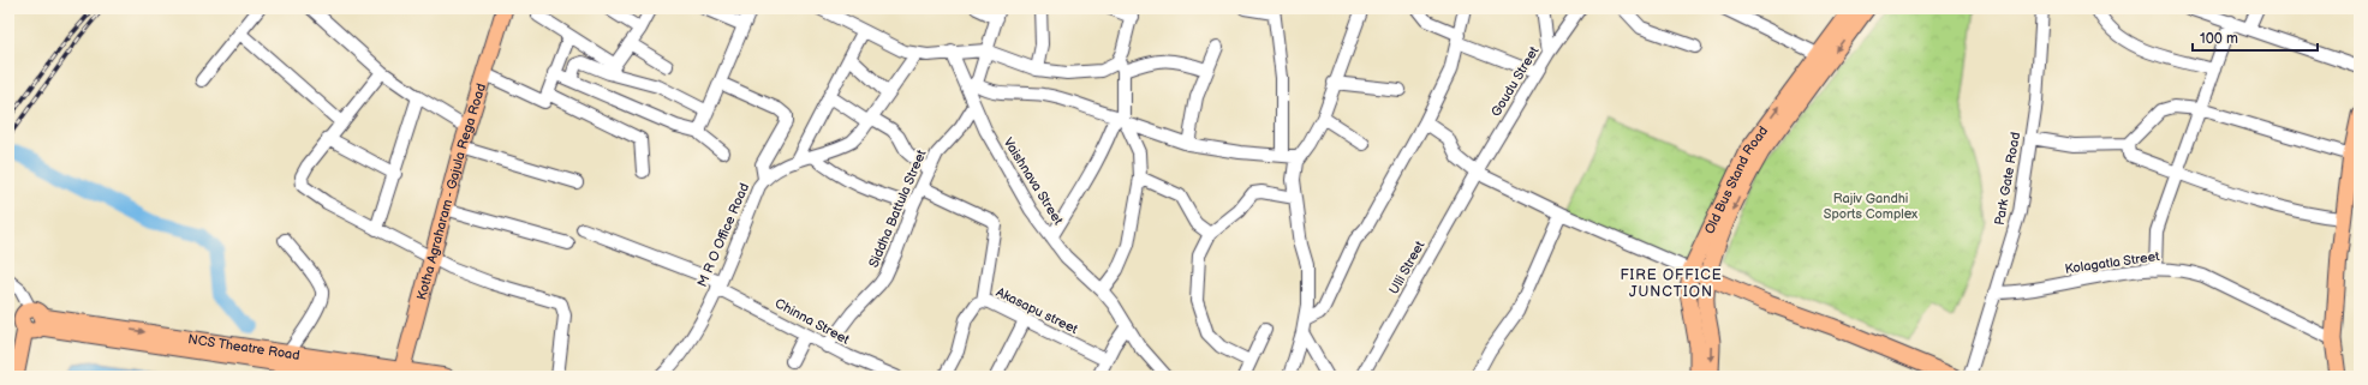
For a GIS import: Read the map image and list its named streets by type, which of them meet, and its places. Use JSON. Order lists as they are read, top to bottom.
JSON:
{
  "streets": {
    "main road": ["Old Bus Stand Road", "Kotha Agraharam - Gajula Rega Road", "NCS Theatre Road"],
    "street": [
      "Goudu Street",
      "Park Gate Road",
      "Vaishnava Street",
      "Siddha Battula Street",
      "M R O Office Road",
      "Kolagatla Street",
      "Ulli Street",
      "Akasapu street",
      "Chinna Street"
    ]
  },
  "crossings": [
    ["Goudu Street", "Ulli Street"],
    ["Park Gate Road", "Kolagatla Street"],
    ["Vaishnava Street", "Siddha Battula Street"],
    ["Kotha Agraharam - Gajula Rega Road", "NCS Theatre Road"],
    ["Siddha Battula Street", "Chinna Street"],
    ["M R O Office Road", "Chinna Street"]
  ],
  "districts": ["FIRE OFFICE JUNCTION"],
  "parks": ["Rajiv Gandhi Sports Complex"],
  "scale_bar": "100 m"
}
